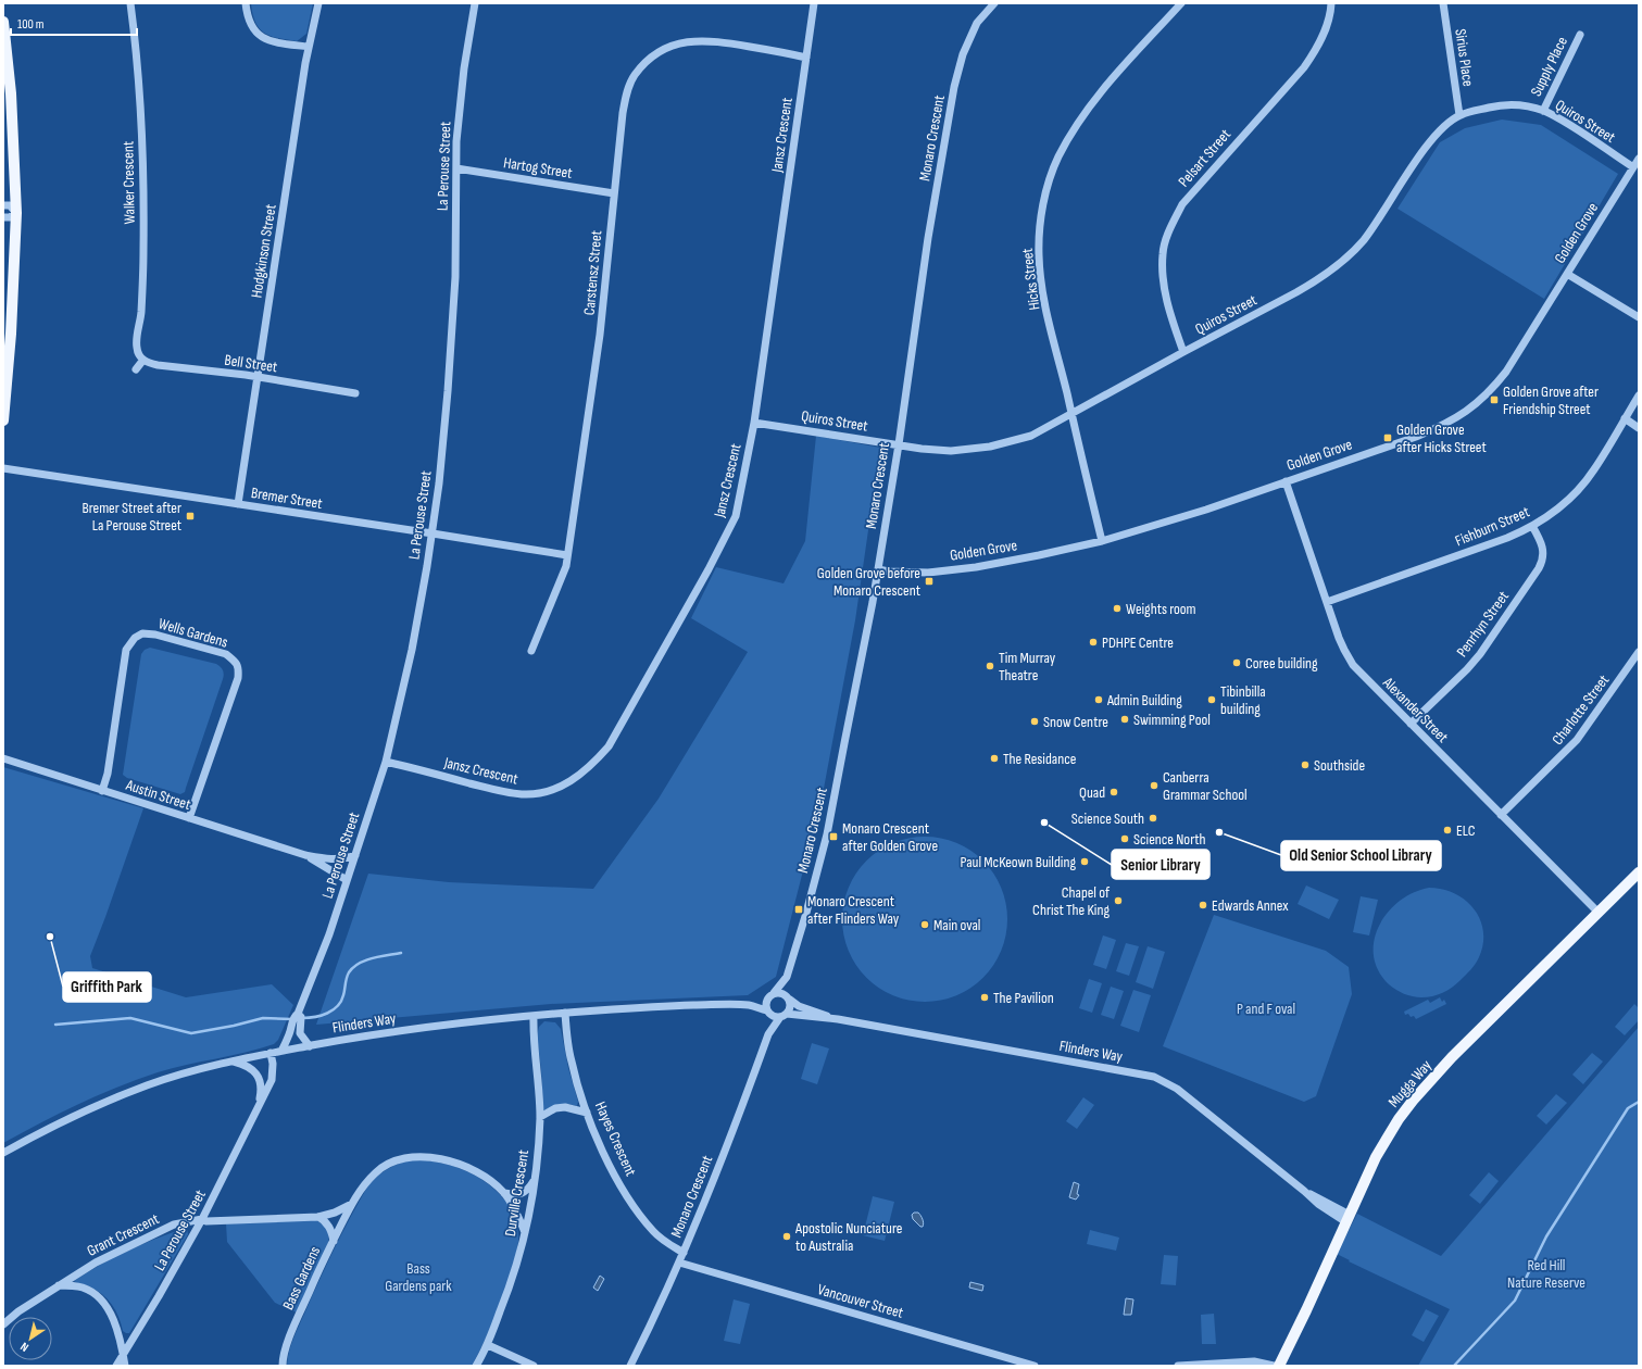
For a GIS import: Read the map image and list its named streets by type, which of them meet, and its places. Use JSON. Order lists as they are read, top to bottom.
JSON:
{
  "streets": {
    "main road": ["Mugga Way"],
    "street": [
      "Sirius Place",
      "Supply Place",
      "Quiros Street",
      "Jansz Crescent",
      "Monaro Crescent",
      "Pelsart Street",
      "La Perouse Street",
      "Hartog Street",
      "Walker Crescent",
      "Golden Grove",
      "Hodgkinson Street",
      "Carstensz Street",
      "Hicks Street",
      "Bell Street",
      "Bremer Street",
      "Fishburn Street",
      "Penrhyn Street",
      "Wells Gardens",
      "Alexander Street",
      "Charlotte Street",
      "Austin Street",
      "Flinders Way",
      "Hayes Crescent",
      "Durville Crescent",
      "Grant Crescent",
      "Bass Gardens",
      "Vancouver Street"
    ]
  },
  "crossings": [
    ["Sirius Place", "Quiros Street"],
    ["Supply Place", "Quiros Street"],
    ["Quiros Street", "Jansz Crescent"],
    ["Quiros Street", "Monaro Crescent"],
    ["Quiros Street", "Pelsart Street"],
    ["Quiros Street", "Golden Grove"],
    ["Quiros Street", "Hicks Street"],
    ["Jansz Crescent", "La Perouse Street"],
    ["Jansz Crescent", "Carstensz Street"],
    ["Monaro Crescent", "Golden Grove"],
    ["Monaro Crescent", "Flinders Way"],
    ["Monaro Crescent", "Hayes Crescent"],
    ["Monaro Crescent", "Vancouver Street"],
    ["La Perouse Street", "Hartog Street"],
    ["La Perouse Street", "Bremer Street"],
    ["La Perouse Street", "Austin Street"],
    ["La Perouse Street", "Flinders Way"],
    ["La Perouse Street", "Grant Crescent"],
    ["Hartog Street", "Carstensz Street"],
    ["Walker Crescent", "Bell Street"],
    ["Golden Grove", "Hicks Street"],
    ["Golden Grove", "Alexander Street"],
    ["Hodgkinson Street", "Bell Street"],
    ["Hodgkinson Street", "Bremer Street"],
    ["Carstensz Street", "Bremer Street"],
    ["Fishburn Street", "Penrhyn Street"],
    ["Fishburn Street", "Alexander Street"],
    ["Penrhyn Street", "Alexander Street"],
    ["Wells Gardens", "Austin Street"],
    ["Alexander Street", "Charlotte Street"],
    ["Alexander Street", "Mugga Way"],
    ["Flinders Way", "Mugga Way"],
    ["Flinders Way", "Hayes Crescent"],
    ["Flinders Way", "Durville Crescent"],
    ["Durville Crescent", "Bass Gardens"]
  ],
  "parks": ["P and F oval", "Red Hill Nature Reserve", "Bass Gardens park"],
  "places": {
    "transit": [
      "Golden Grove after Friendship Street",
      "Golden Grove after Hicks Street",
      "Bremer Street after La Perouse Street",
      "Golden Grove before Monaro Crescent",
      "Monaro Crescent after Golden Grove",
      "Monaro Crescent after Flinders Way"
    ],
    "other": [
      "Weights room",
      "PDHPE Centre",
      "Coree building",
      "Tim Murray Theatre",
      "Admin Building",
      "Tibinbilla building",
      "Swimming Pool",
      "Snow Centre",
      "The Residance",
      "Southside",
      "Canberra Grammar School",
      "Quad",
      "Science South",
      "Senior Library",
      "ELC",
      "Old Senior School Library",
      "Science North",
      "Paul McKeown Building",
      "Chapel of Christ The King",
      "Edwards Annex",
      "Main oval",
      "Griffith Park",
      "The Pavilion",
      "Apostolic Nunciature to Australia"
    ]
  },
  "scale_bar": "100 m",
  "north": "bottom left"
}
